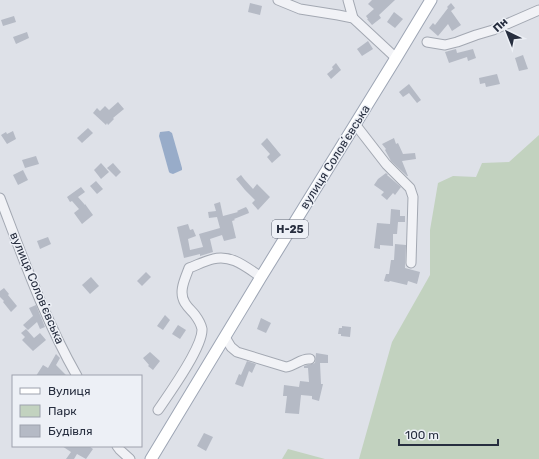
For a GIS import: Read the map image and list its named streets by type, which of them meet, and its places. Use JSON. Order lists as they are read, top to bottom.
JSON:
{
  "streets": {
    "main road": ["вулиця Соловʼєвська", "Н-25"]
  },
  "legend": ["Вулиця", "Парк", "Будівля"],
  "scale_bar": "100 m",
  "north": "top left"
}
